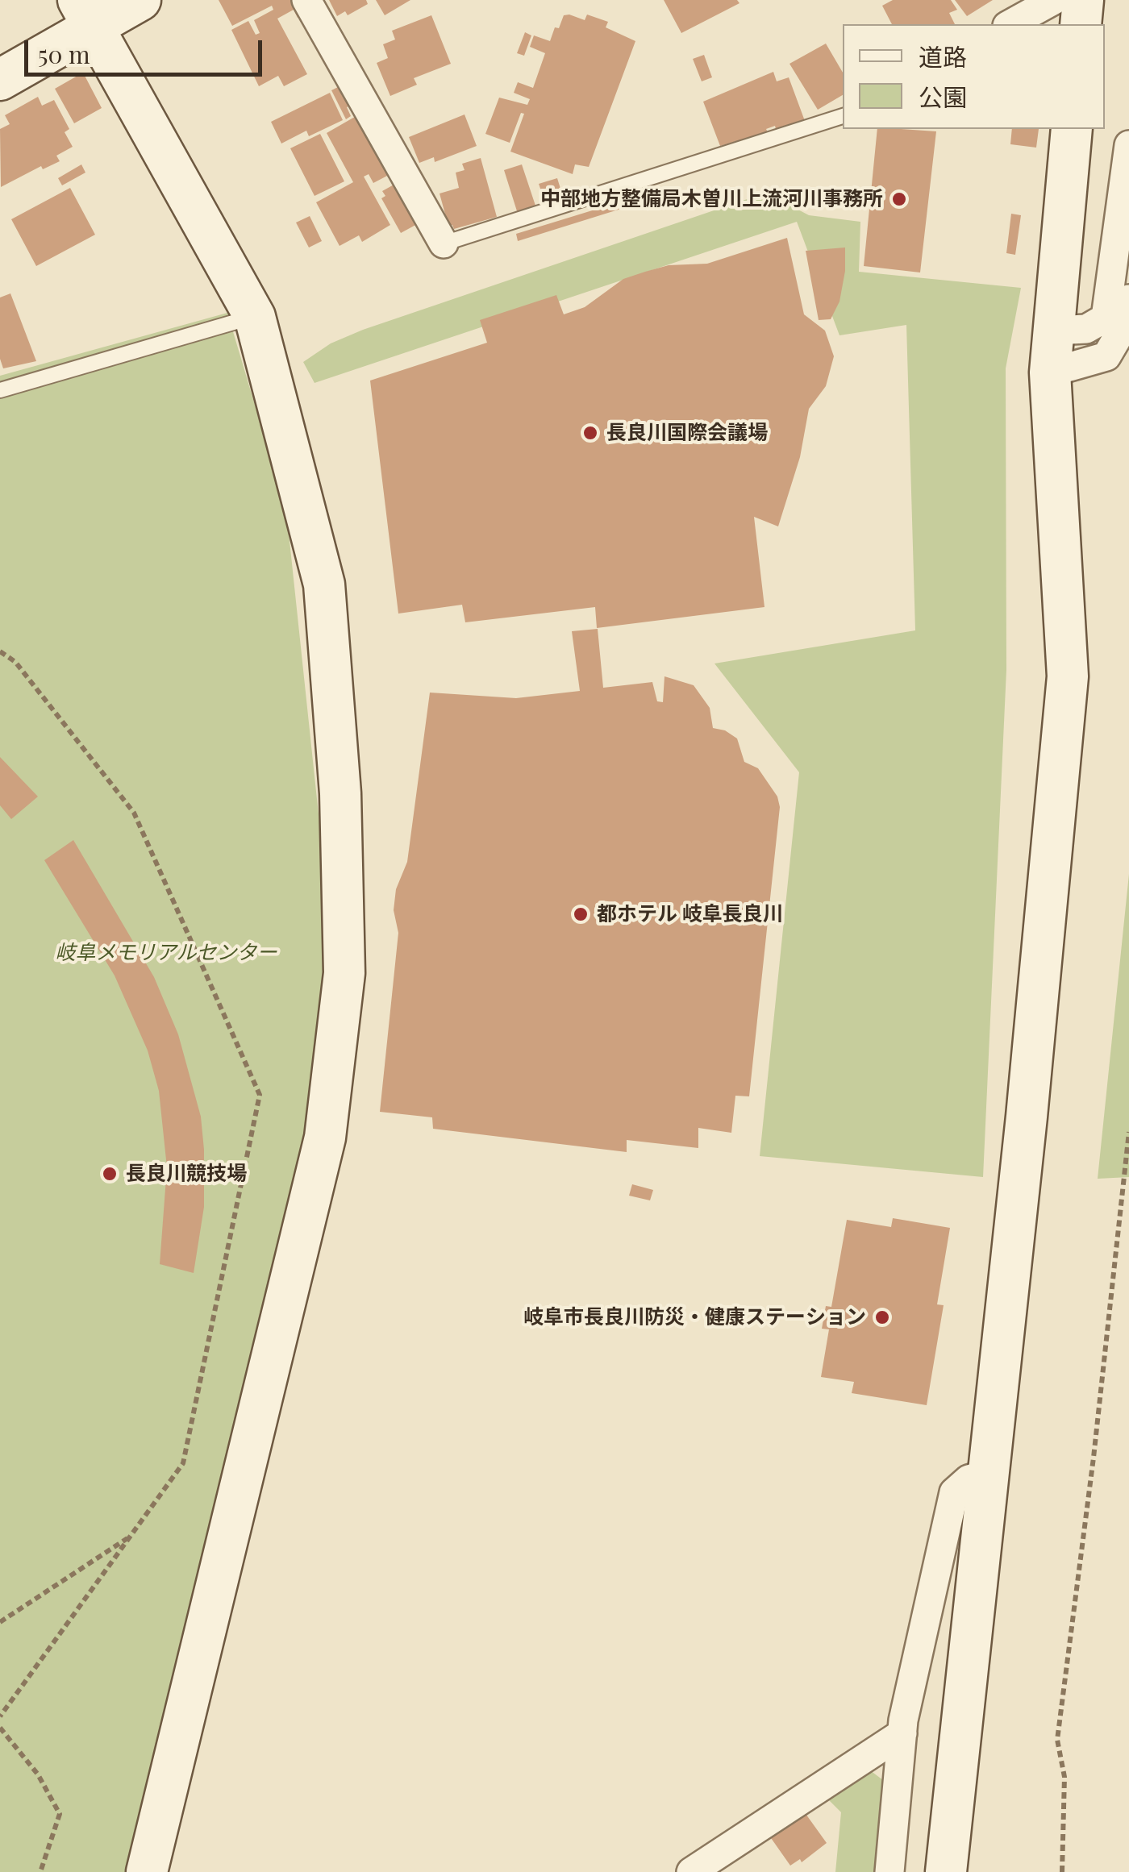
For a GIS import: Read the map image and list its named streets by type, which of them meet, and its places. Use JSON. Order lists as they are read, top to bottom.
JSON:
{
  "parks": ["岐阜メモリアルセンター"],
  "places": [
    "中部地方整備局木曽川上流河川事務所",
    "長良川国際会議場",
    "都ホテル 岐阜長良川",
    "長良川競技場",
    "岐阜市長良川防災・健康ステーション"
  ],
  "legend": ["道路", "公園"],
  "scale_bar": "50 m"
}
